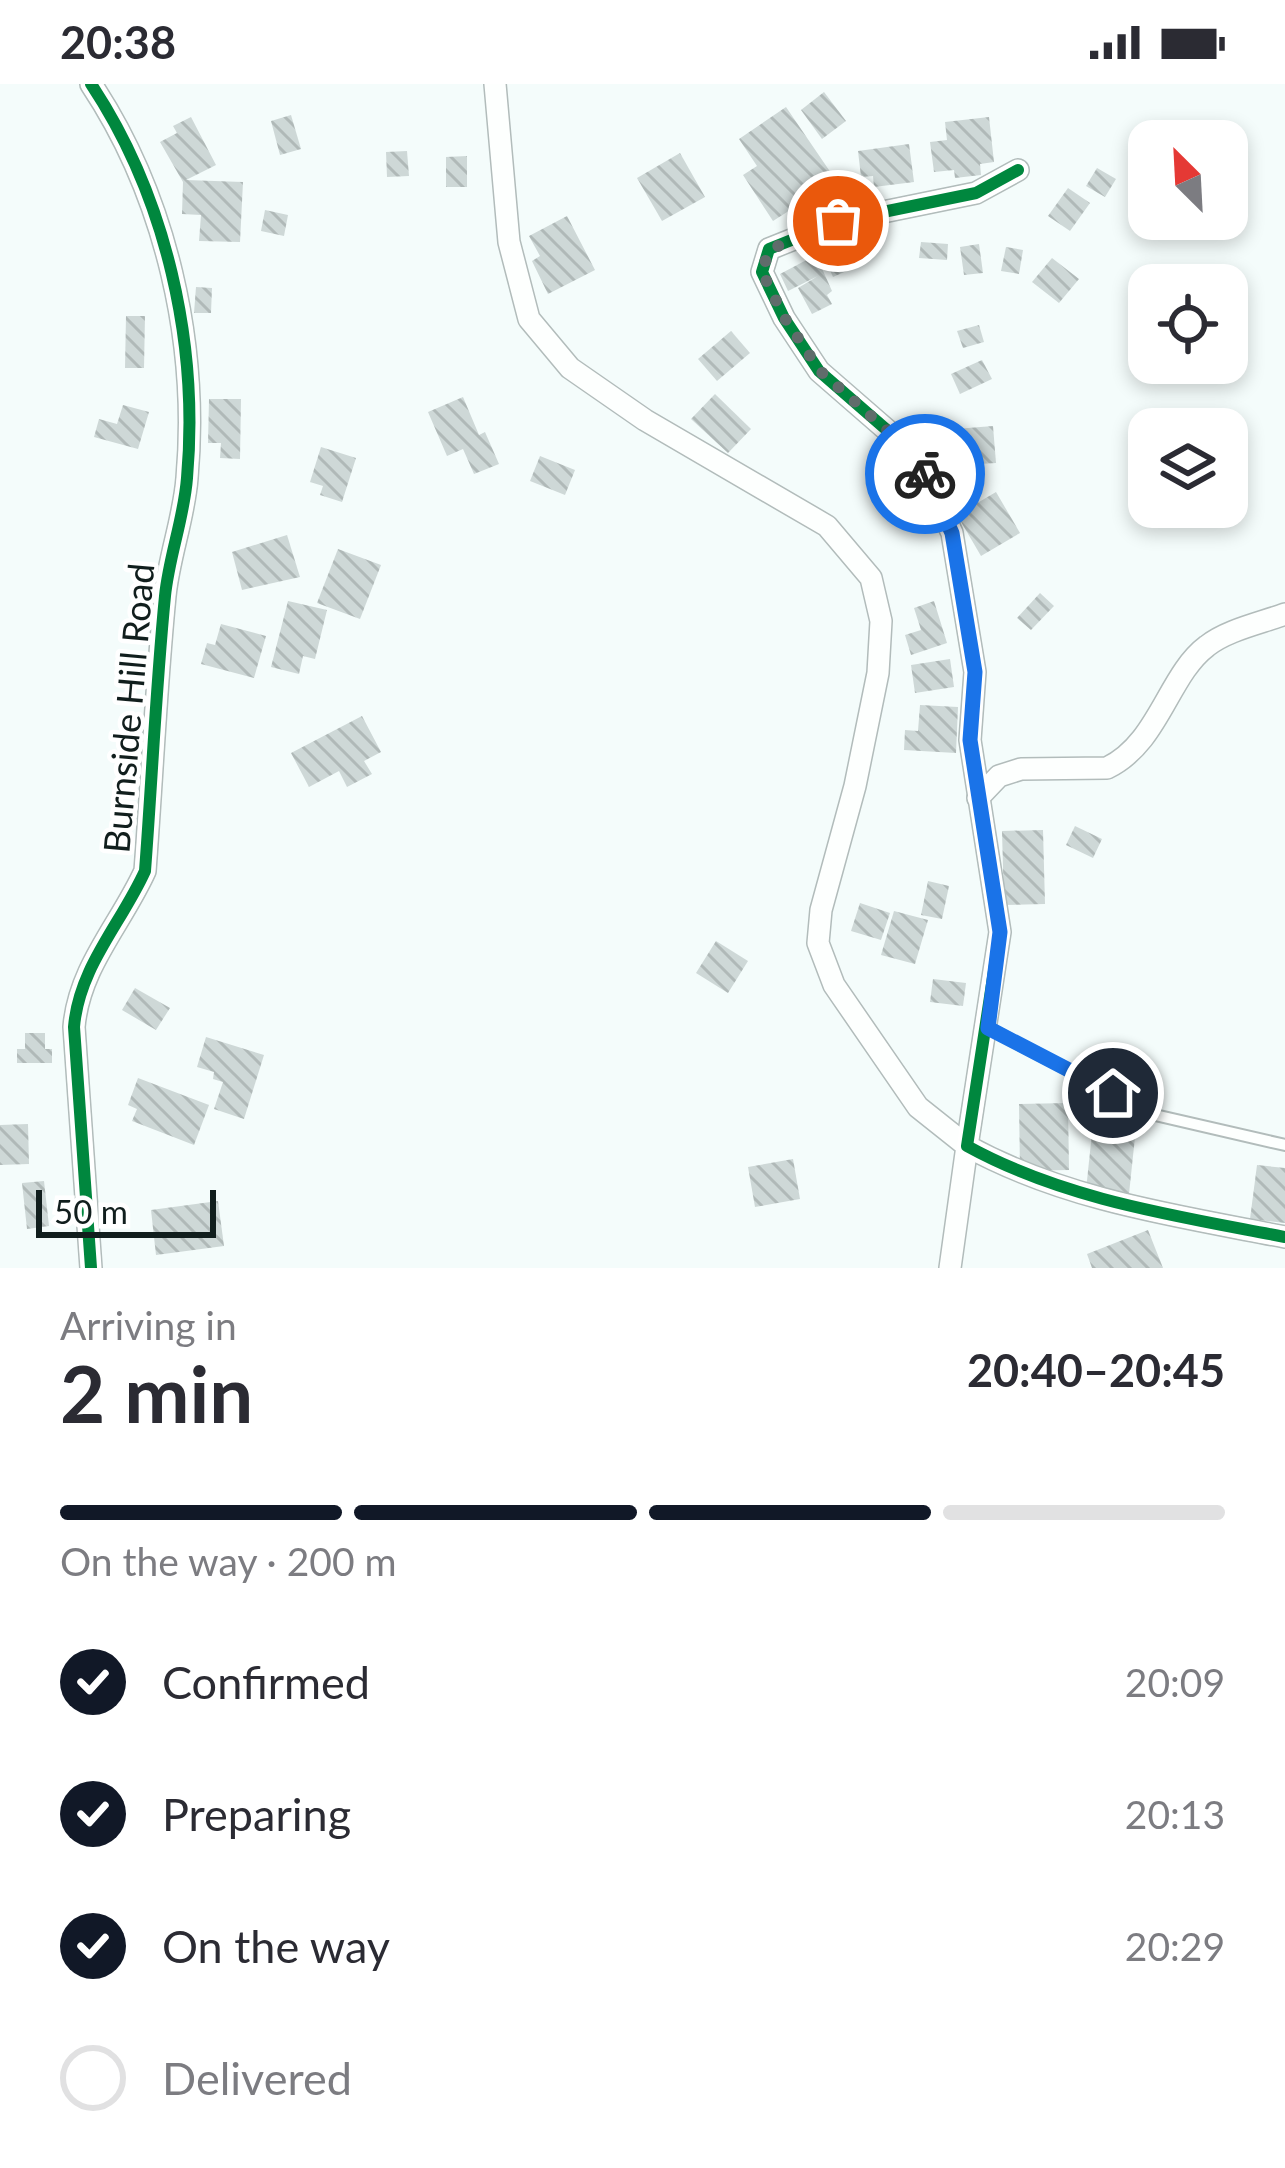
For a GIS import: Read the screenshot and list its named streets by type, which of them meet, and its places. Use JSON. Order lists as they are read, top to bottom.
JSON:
{
  "streets": {
    "street": ["Burnside Hill Road"]
  },
  "scale_bar": "50 m",
  "north": "top left",
  "page": {
    "status": "20:38",
    "scale": "50 m",
    "heading": ["2 min", "Arriving in", "20:40–20:45"],
    "bar": "On the way · 200 m",
    "list": [
      ["Confirmed", "20:09"],
      ["Preparing", "20:13"],
      ["On the way", "20:29"],
      "Delivered"
    ]
  }
}
